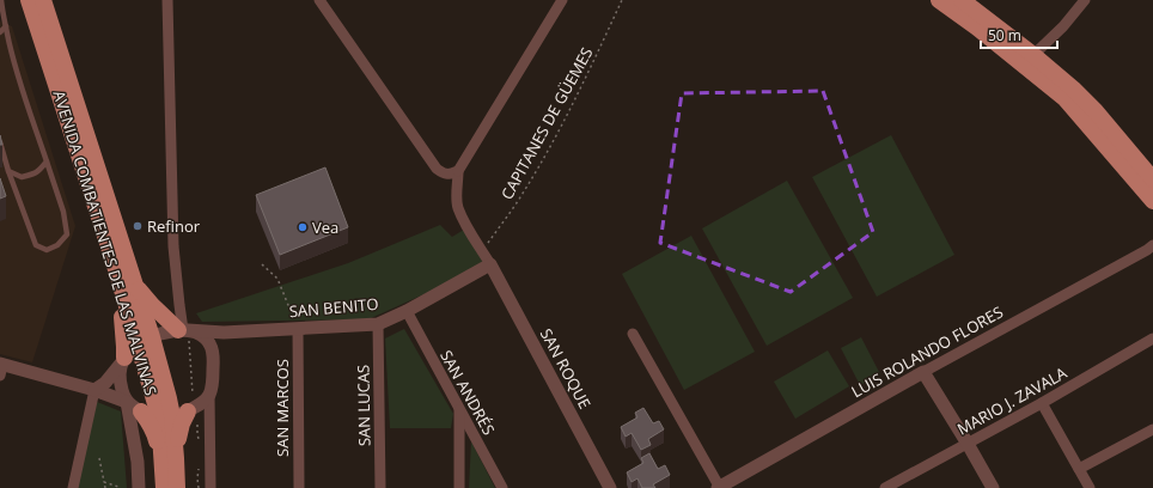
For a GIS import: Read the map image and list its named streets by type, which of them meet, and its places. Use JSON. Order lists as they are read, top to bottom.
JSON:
{
  "streets": {
    "main road": ["AVENIDA COMBATIENTES DE LAS MALVINAS"],
    "street": [
      "SAN BENITO",
      "LUIS ROLANDO FLORES",
      "SAN ROQUE",
      "SAN ANDRÉS",
      "MARIO J. ZAVALA",
      "SAN LUCAS",
      "SAN MARCOS"
    ],
    "path": ["CAPITANES DE GÜEMES"]
  },
  "crossings": [
    ["AVENIDA COMBATIENTES DE LAS MALVINAS", "SAN BENITO"],
    ["SAN BENITO", "SAN ROQUE"],
    ["SAN BENITO", "SAN ANDRÉS"],
    ["SAN BENITO", "SAN LUCAS"],
    ["SAN BENITO", "SAN MARCOS"]
  ],
  "places": ["Refinor", "Vea"],
  "scale_bar": "50 m"
}
